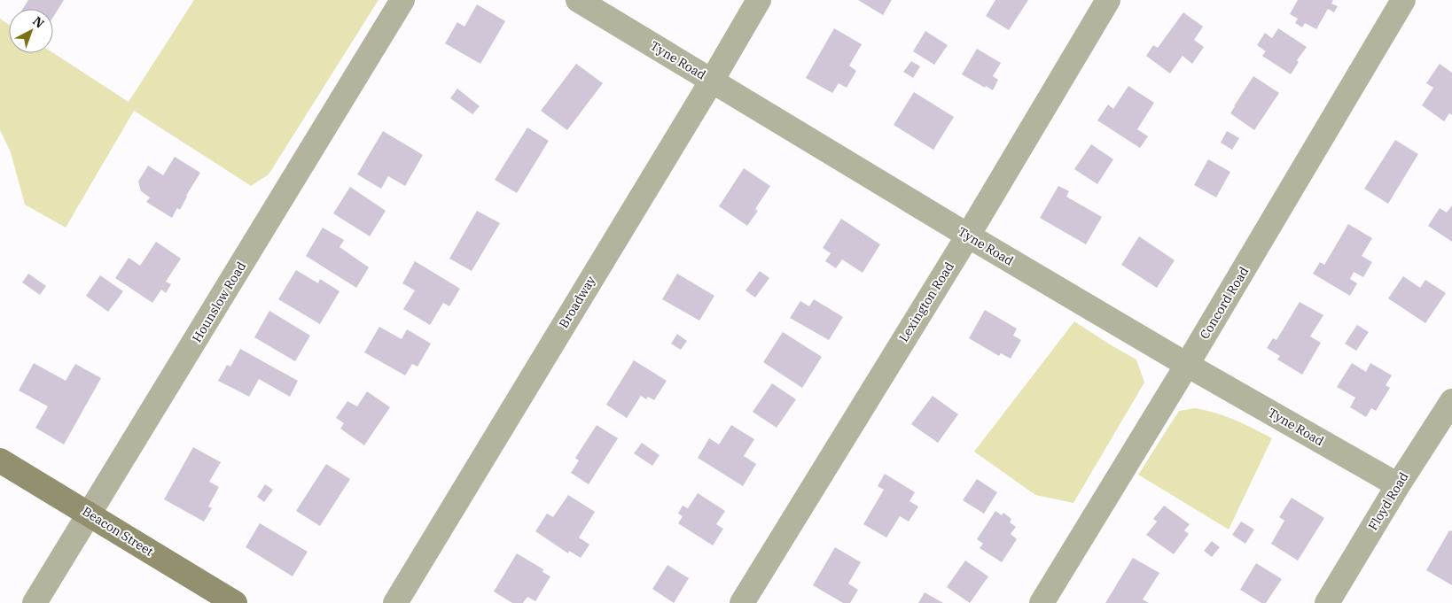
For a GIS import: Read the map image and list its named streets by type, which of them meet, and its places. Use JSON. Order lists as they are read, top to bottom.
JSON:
{
  "streets": {
    "street": [
      "Tyne Road",
      "Hounslow Road",
      "Broadway",
      "Lexington Road",
      "Concord Road",
      "Floyd Road",
      "Beacon Street"
    ]
  },
  "crossings": [
    ["Tyne Road", "Broadway"],
    ["Tyne Road", "Lexington Road"],
    ["Tyne Road", "Concord Road"],
    ["Tyne Road", "Floyd Road"],
    ["Hounslow Road", "Beacon Street"]
  ],
  "north": "top right"
}
